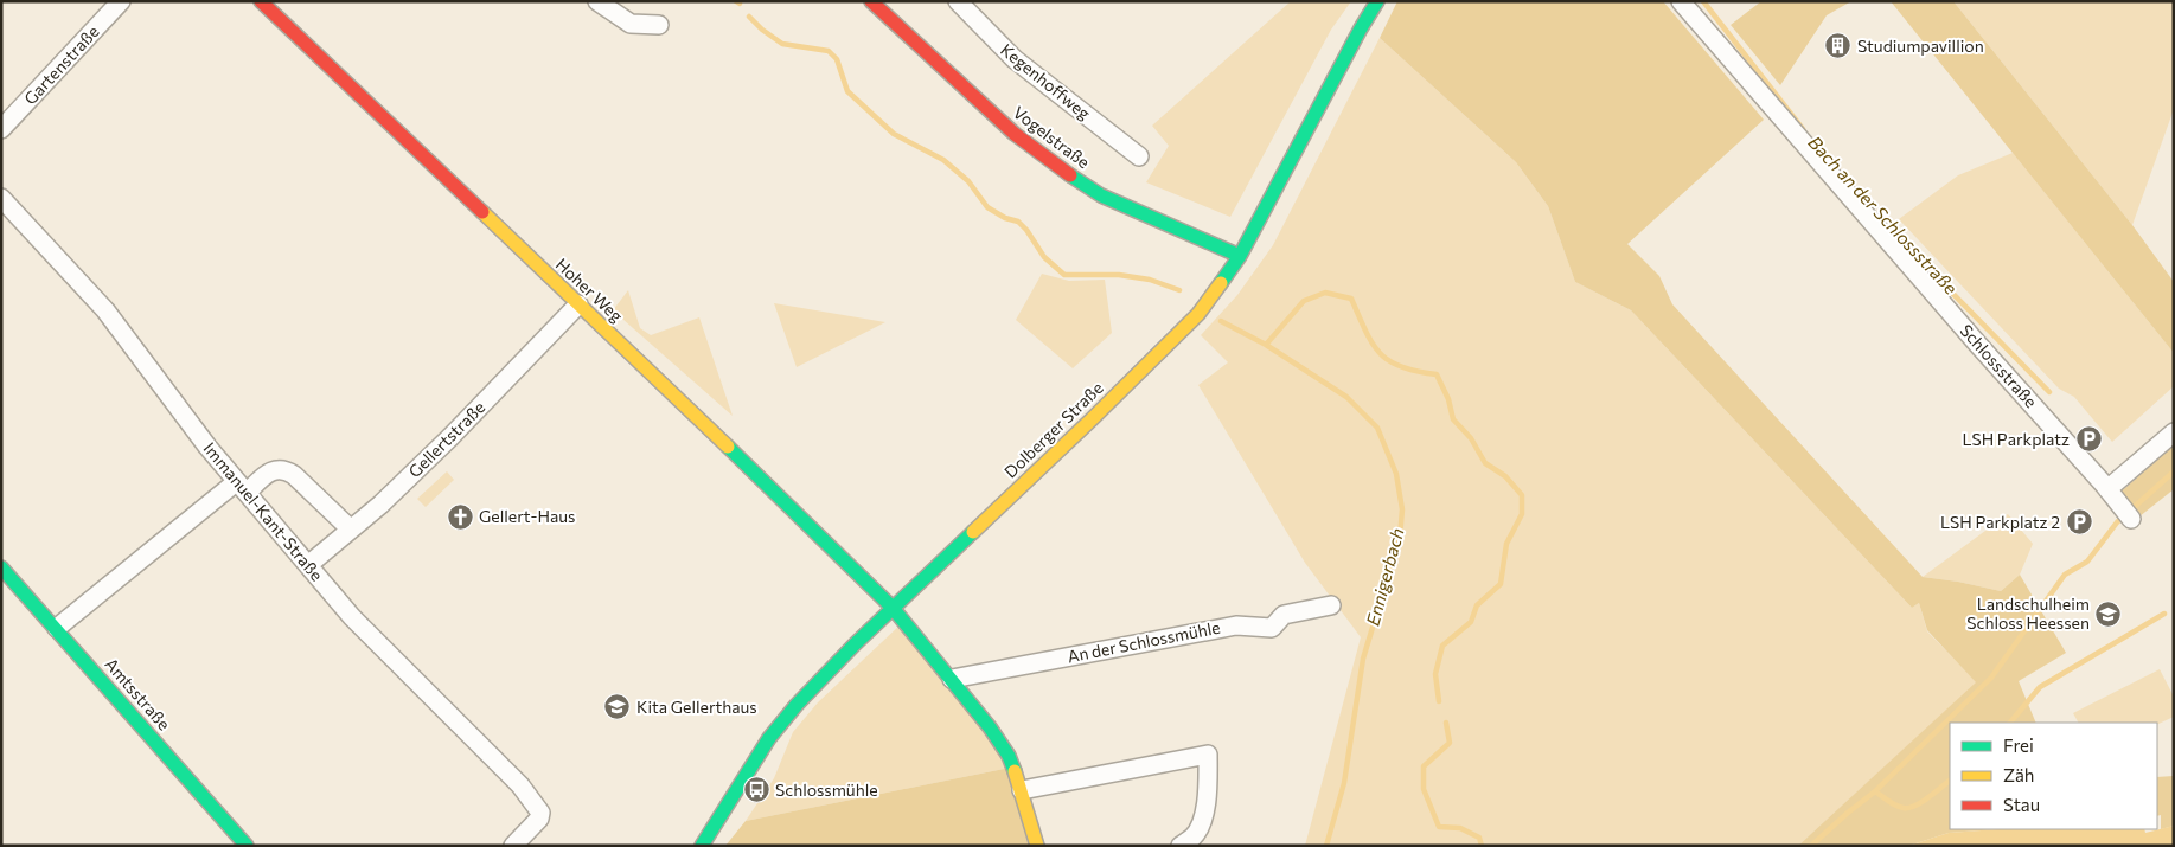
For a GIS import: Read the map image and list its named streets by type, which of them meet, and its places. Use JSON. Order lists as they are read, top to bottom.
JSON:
{
  "streets": {
    "street": [
      "Gartenstraße",
      "Kegenhoffweg",
      "Vogelstraße",
      "Hoher Weg",
      "Schlossstraße",
      "Dolberger Straße",
      "Gellertstraße",
      "Immanuel-Kant-Straße",
      "An der Schlossmühle",
      "Amtsstraße"
    ]
  },
  "crossings": [
    ["Vogelstraße", "Dolberger Straße"],
    ["Hoher Weg", "Dolberger Straße"],
    ["Hoher Weg", "Gellertstraße"],
    ["Gellertstraße", "Immanuel-Kant-Straße"]
  ],
  "water": ["Bach an der Schlossstraße", "Ennigerbach"],
  "places": {
    "building": ["Studiumpavillion"],
    "parking": ["LSH Parkplatz", "LSH Parkplatz 2"],
    "church": ["Gellert-Haus"],
    "school or university": ["Landschulheim Schloss Heessen", "Kita Gellerthaus"],
    "bus stop": ["Schlossmühle"]
  },
  "legend": ["Frei", "Zäh", "Stau"]
}
